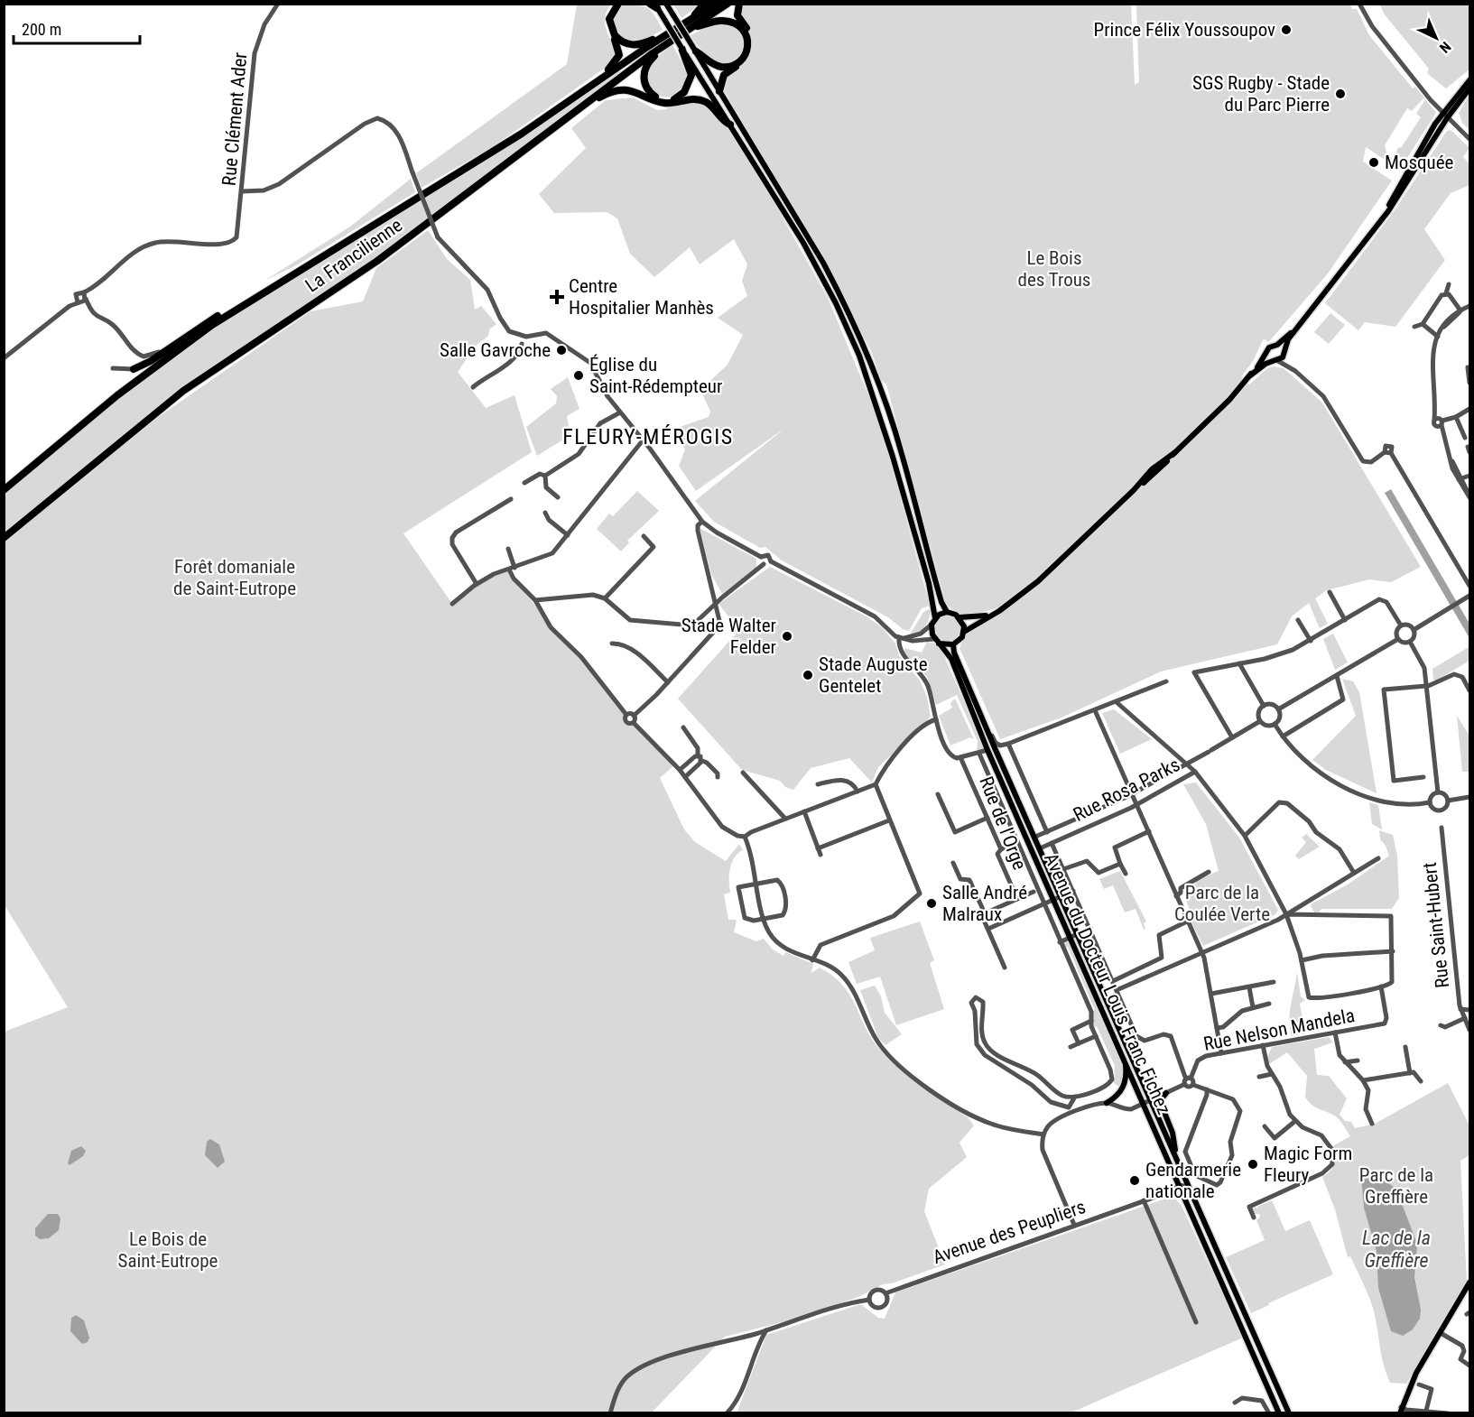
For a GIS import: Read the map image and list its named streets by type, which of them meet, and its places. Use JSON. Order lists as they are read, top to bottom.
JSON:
{
  "streets": {
    "highway": ["La Francilienne"],
    "main road": ["Avenue du Docteur Louis Franc Fichez"],
    "street": [
      "Rue Clément Ader",
      "Rue Rosa Parks",
      "Rue de l'Orge",
      "Rue Saint-Hubert",
      "Rue Nelson Mandela",
      "Avenue des Peupliers"
    ]
  },
  "crossings": [
    ["Rue Rosa Parks", "Avenue du Docteur Louis Franc Fichez"],
    ["Avenue du Docteur Louis Franc Fichez", "Avenue des Peupliers"]
  ],
  "districts": ["FLEURY-MÉROGIS"],
  "water": ["Lac de la Greffière"],
  "parks": [
    "Le Bois des Trous",
    "Forêt domaniale de Saint-Eutrope",
    "Parc de la Coulée Verte",
    "Parc de la Greffière",
    "Le Bois de Saint-Eutrope"
  ],
  "places": {
    "other": [
      "Prince Félix Youssoupov",
      "SGS Rugby - Stade du Parc Pierre",
      "Mosquée",
      "Salle Gavroche",
      "Église du Saint-Rédempteur",
      "Stade Walter Felder",
      "Stade Auguste Gentelet",
      "Salle André Malraux",
      "Magic Form Fleury",
      "Gendarmerie nationale"
    ],
    "health": ["Centre Hospitalier Manhès"]
  },
  "scale_bar": "200 m",
  "north": "bottom right"
}
